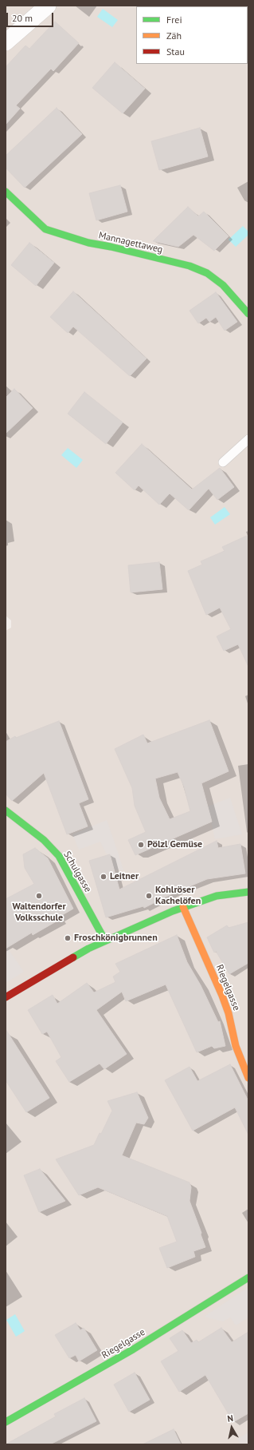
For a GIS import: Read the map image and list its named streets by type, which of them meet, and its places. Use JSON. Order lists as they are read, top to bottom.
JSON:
{
  "streets": {
    "street": ["Mannagettaweg", "Schulgasse", "Riegelgasse"]
  },
  "places": [
    "Pölzl Gemüse",
    "Leitner",
    "Waltendorfer Volksschule",
    "Kohlröser Kachelöfen",
    "Froschkönigbrunnen"
  ],
  "legend": ["Frei", "Zäh", "Stau"],
  "scale_bar": "20 m",
  "north": "top"
}
